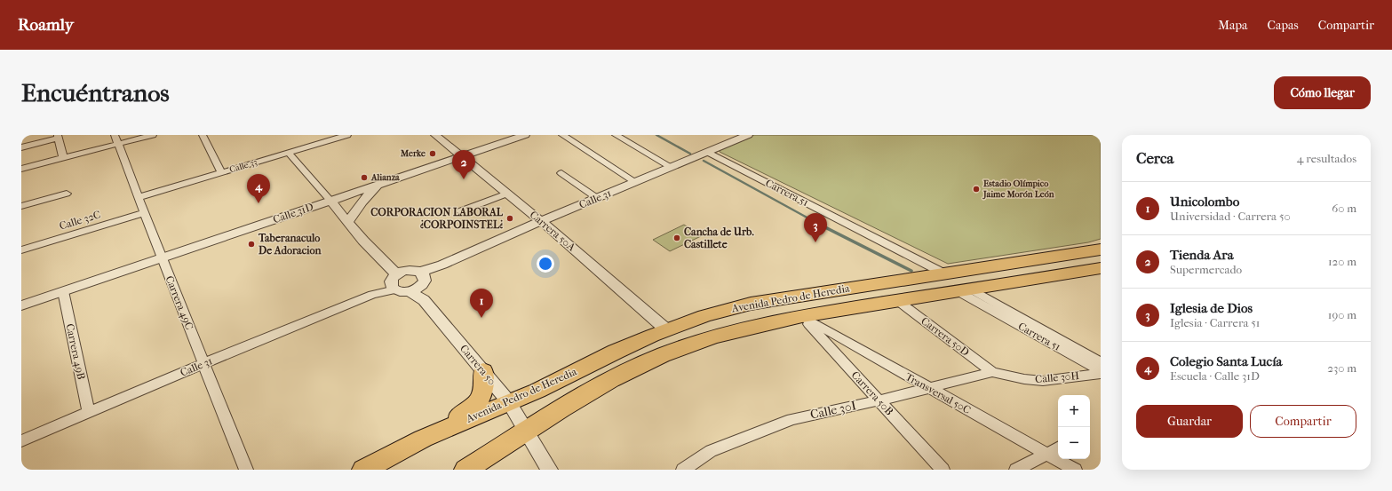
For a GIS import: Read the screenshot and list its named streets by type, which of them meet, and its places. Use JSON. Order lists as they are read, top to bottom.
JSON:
{
  "streets": {
    "highway": ["Avenida Pedro de Heredia"],
    "street": [
      "Calle 33",
      "Carrera 51",
      "Calle 31",
      "Calle 31D",
      "Calle 32C",
      "Carrera 50A",
      "Carrera 49C",
      "Carrera 50D",
      "Carrera 49B",
      "Carrera 50",
      "Calle 30H",
      "Carrera 50B",
      "Transversal 50C",
      "Calle 30I"
    ]
  },
  "crossings": [
    ["Calle 33", "Carrera 49C"],
    ["Carrera 51", "Calle 31"],
    ["Carrera 51", "Avenida Pedro de Heredia"],
    ["Carrera 51", "Calle 30H"],
    ["Calle 31", "Carrera 50A"],
    ["Calle 31", "Carrera 49C"],
    ["Calle 31", "Carrera 49B"],
    ["Calle 31", "Carrera 50"],
    ["Calle 31D", "Carrera 50A"],
    ["Calle 31D", "Carrera 49C"],
    ["Calle 31D", "Carrera 49B"],
    ["Calle 32C", "Carrera 49C"],
    ["Carrera 50A", "Avenida Pedro de Heredia"],
    ["Avenida Pedro de Heredia", "Carrera 50D"],
    ["Avenida Pedro de Heredia", "Carrera 50"],
    ["Avenida Pedro de Heredia", "Carrera 50B"],
    ["Avenida Pedro de Heredia", "Transversal 50C"],
    ["Carrera 50D", "Calle 30H"],
    ["Carrera 50D", "Calle 30I"],
    ["Calle 30H", "Calle 30I"],
    ["Carrera 50B", "Transversal 50C"],
    ["Carrera 50B", "Calle 30I"],
    ["Transversal 50C", "Calle 30I"]
  ],
  "places": [
    "Merke",
    "Alianza",
    "Estadio Olímpico Jaime Morón León",
    "CORPORACION LABORAL ¿CORPOINSTEL¿",
    "Cancha de Urb. Castillete",
    "Taberanaculo De Adoracion"
  ],
  "page": {
    "header": "Roamly",
    "nav": ["Mapa", "Capas", "Compartir"],
    "buttons": [
      "Cómo llegar",
      ["Guardar", "Compartir"]
    ],
    "title": "Encuéntranos",
    "heading": ["Cerca", "4 resultados"],
    "pins": [
      "2",
      "4",
      "3",
      "1"
    ],
    "list": [
      {
        "mark": "1",
        "name": "Unicolombo",
        "note": "Universidad · Carrera 50",
        "value": "60 m"
      },
      {
        "mark": "2",
        "name": "Tienda Ara",
        "note": "Supermercado",
        "value": "120 m"
      },
      {
        "mark": "3",
        "name": "Iglesia de Dios",
        "note": "Iglesia · Carrera 51",
        "value": "190 m"
      },
      {
        "mark": "4",
        "name": "Colegio Santa Lucía",
        "note": "Escuela · Calle 31D",
        "value": "230 m"
      }
    ],
    "map_buttons": ["+", "−"]
  }
}
